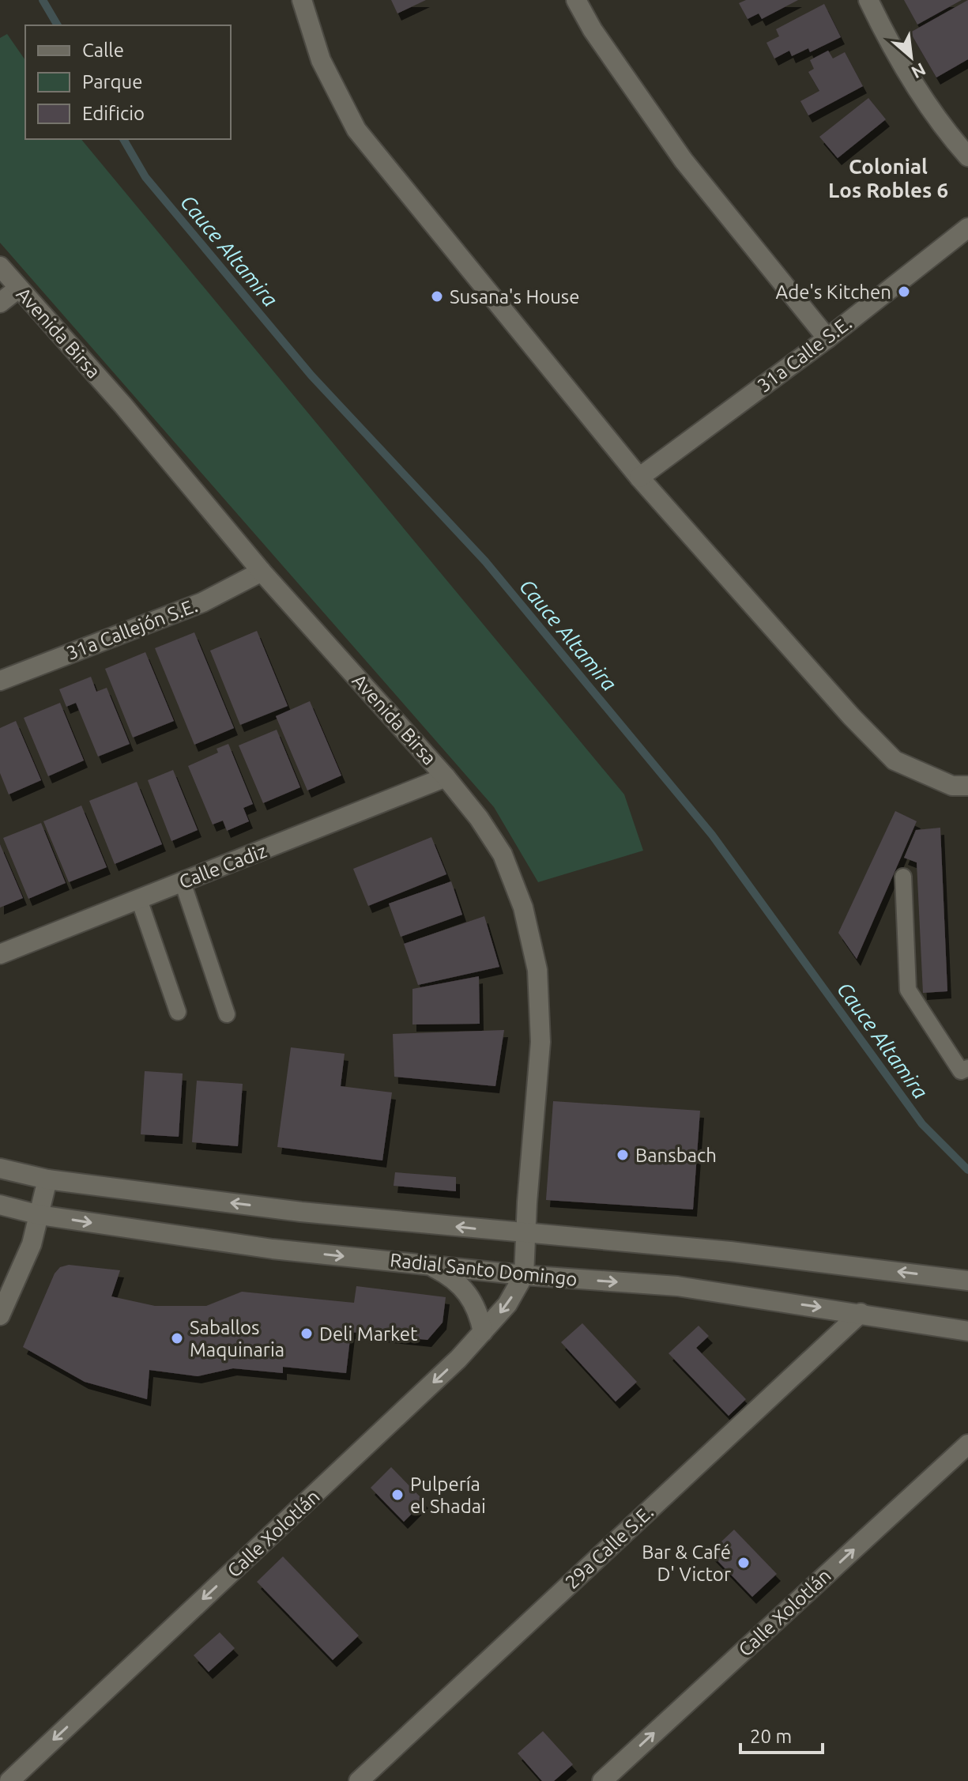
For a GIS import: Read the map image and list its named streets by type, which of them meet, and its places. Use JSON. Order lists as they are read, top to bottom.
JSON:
{
  "streets": {
    "street": [
      "Avenida Birsa",
      "31a Calle S.E.",
      "31a Callejón S.E.",
      "Calle Cadiz",
      "Radial Santo Domingo",
      "Calle Xolotlán",
      "29a Calle S.E."
    ]
  },
  "crossings": [
    ["Avenida Birsa", "31a Callejón S.E."],
    ["Avenida Birsa", "Calle Cadiz"],
    ["Avenida Birsa", "Radial Santo Domingo"],
    ["Avenida Birsa", "Calle Xolotlán"],
    ["Radial Santo Domingo", "Calle Xolotlán"],
    ["Radial Santo Domingo", "29a Calle S.E."]
  ],
  "districts": ["Colonial Los Robles 6"],
  "water": ["Cauce Altamira"],
  "places": [
    "Ade's Kitchen",
    "Susana's House",
    "Bansbach",
    "Deli Market",
    "Saballos Maquinaria",
    "Pulpería el Shadai",
    "Bar & Café D' Victor"
  ],
  "legend": ["Calle", "Parque", "Edificio"],
  "scale_bar": "20 m",
  "north": "bottom right"
}
